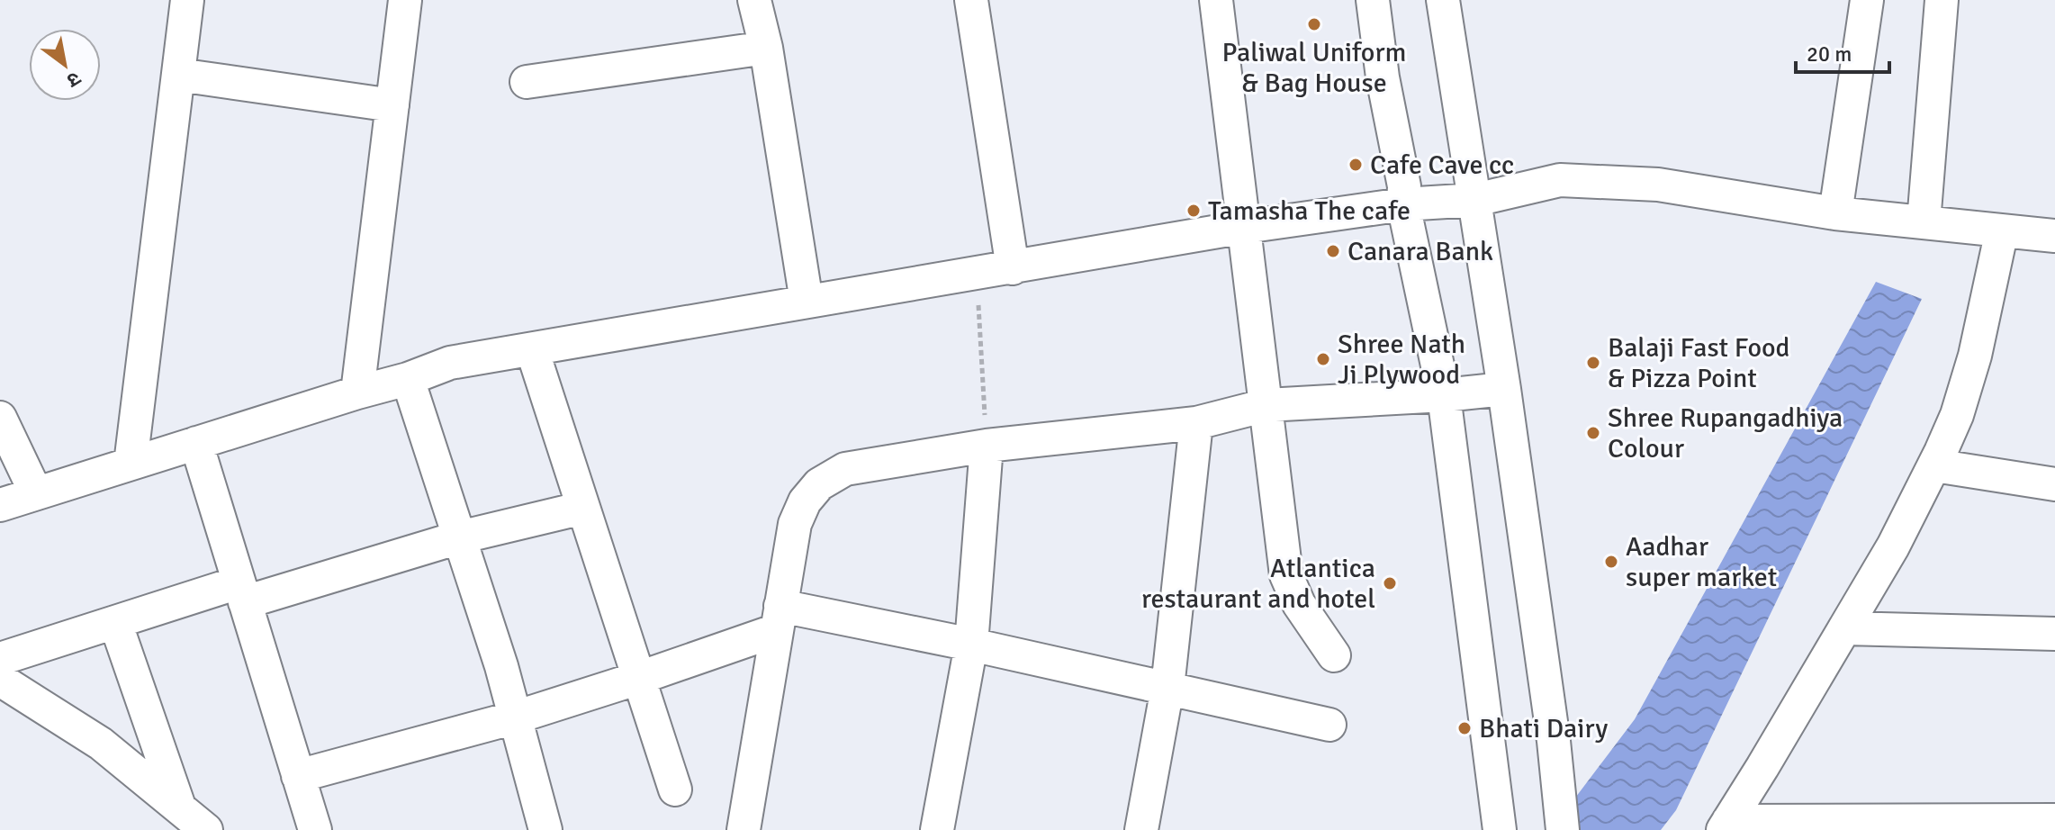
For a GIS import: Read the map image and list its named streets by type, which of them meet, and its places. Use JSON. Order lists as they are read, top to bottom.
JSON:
{
  "places": [
    "Paliwal Uniform & Bag House",
    "Cafe Cave cc",
    "Tamasha The cafe",
    "Canara Bank",
    "Shree Nath Ji Plywood",
    "Balaji Fast Food & Pizza Point",
    "Shree Rupangadhiya Colour",
    "Aadhar super market",
    "Atlantica restaurant and hotel",
    "Bhati Dairy"
  ],
  "scale_bar": "20 m",
  "north": "bottom right"
}
